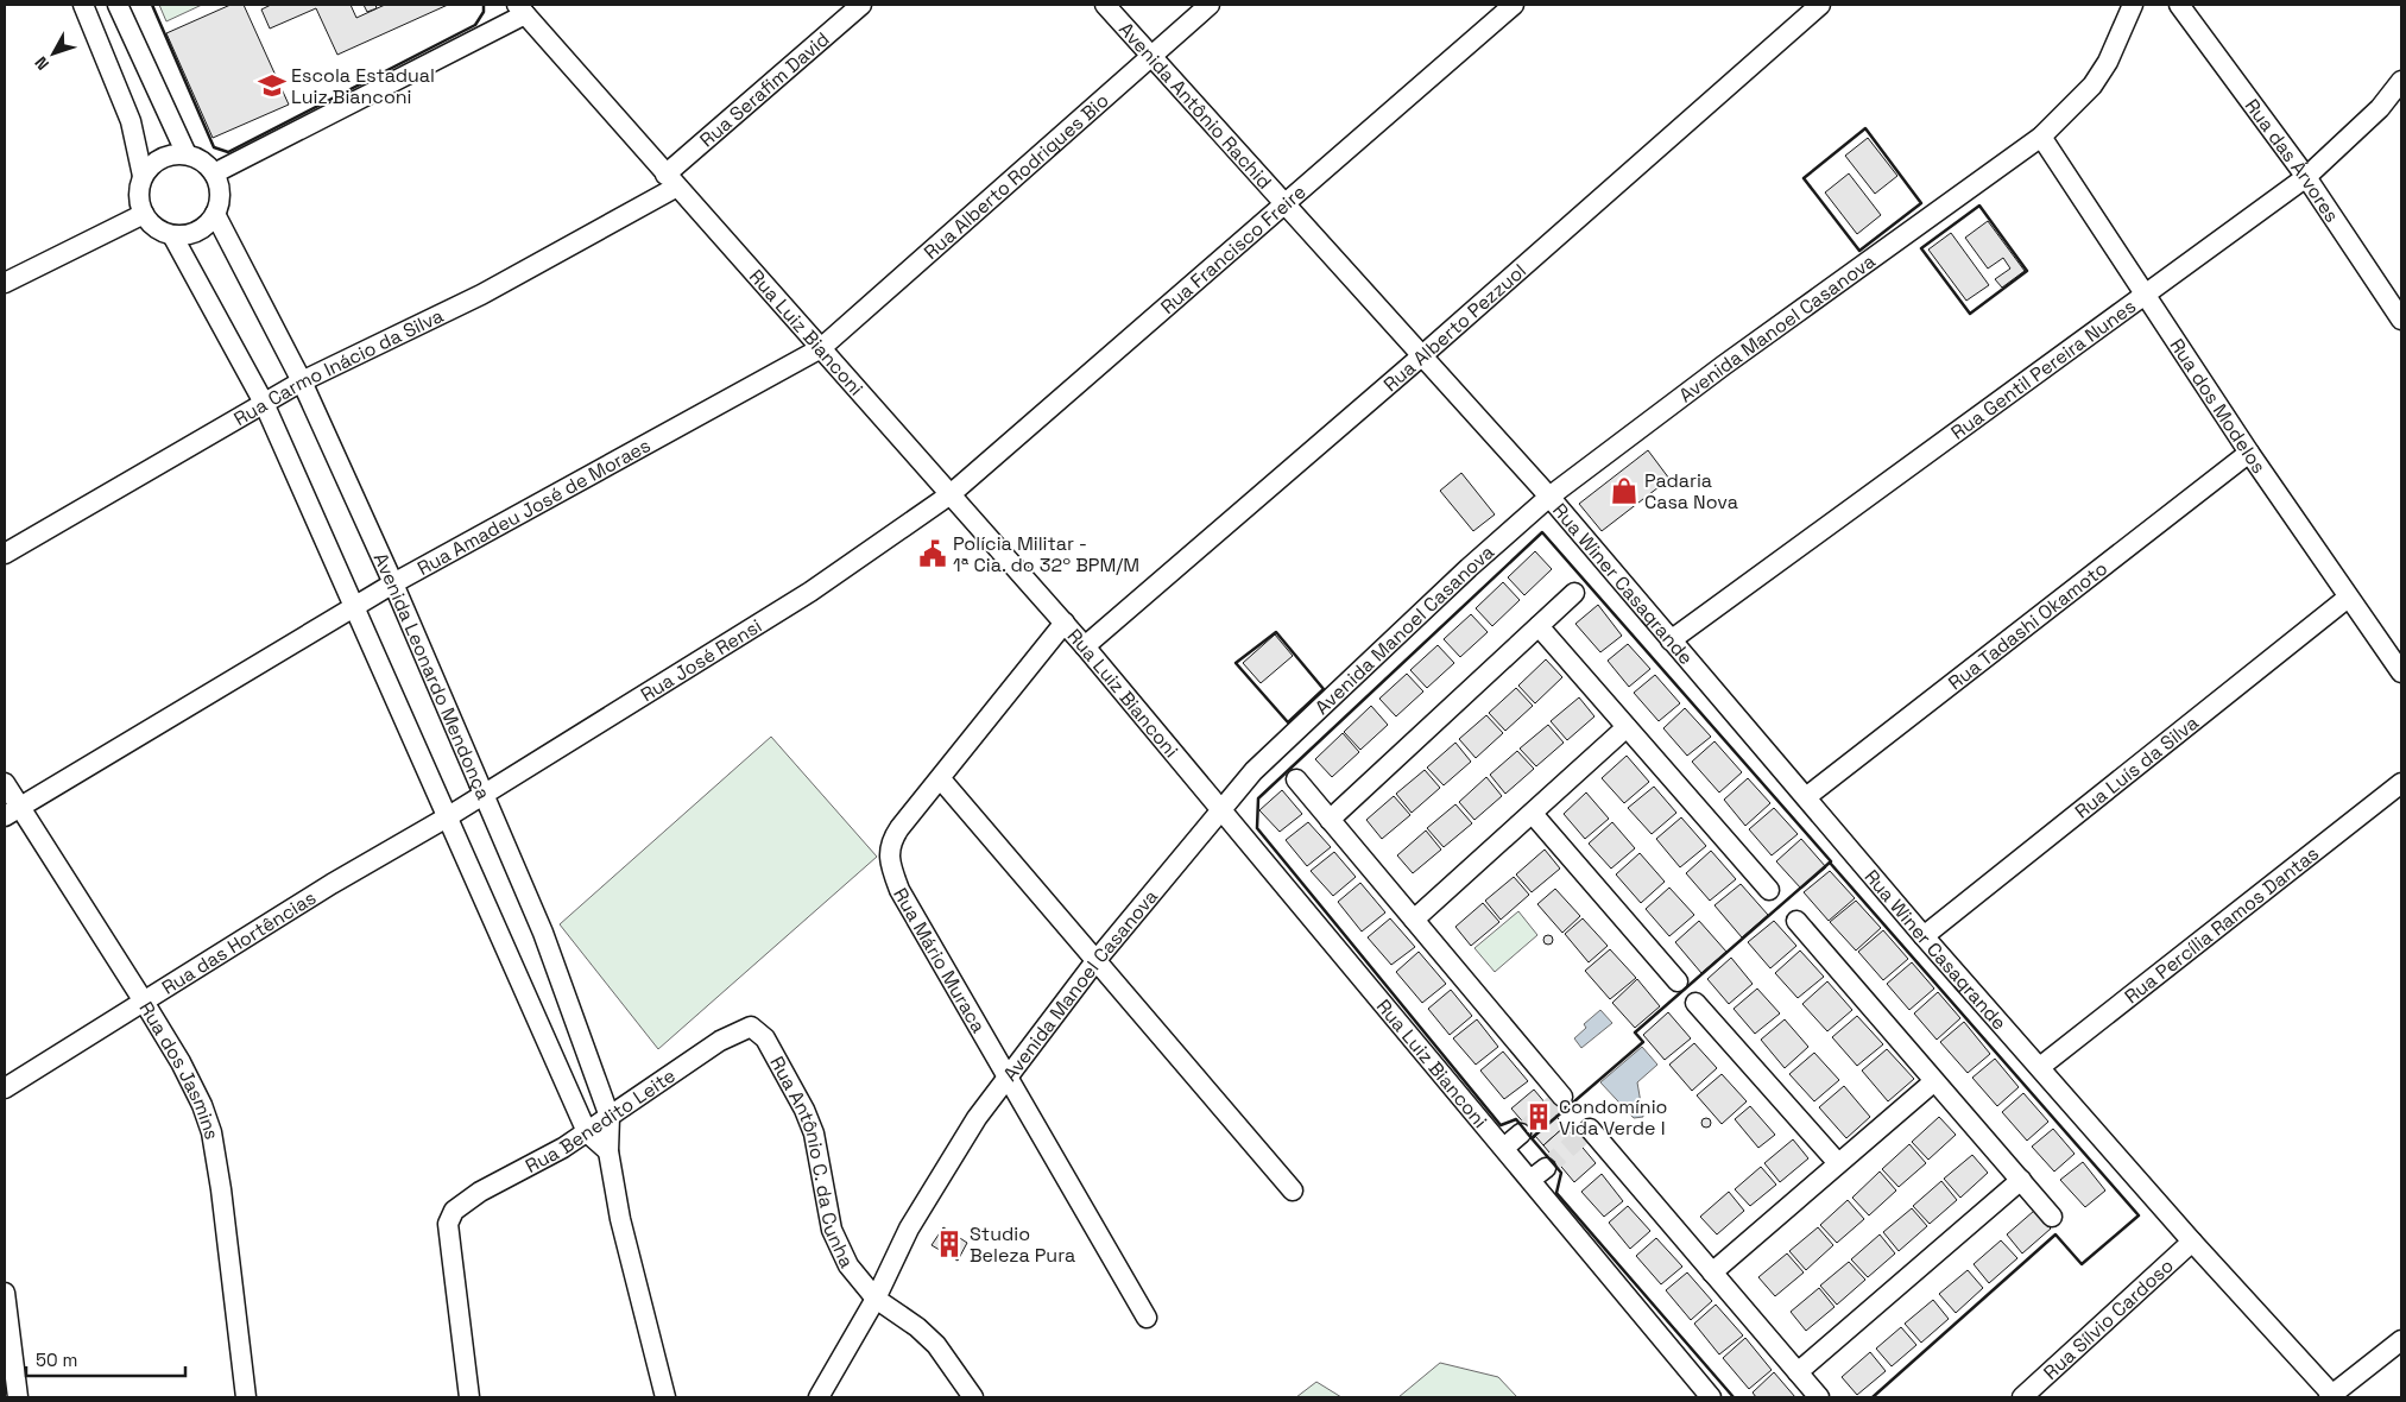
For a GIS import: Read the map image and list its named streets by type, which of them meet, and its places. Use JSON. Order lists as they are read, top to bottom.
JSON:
{
  "streets": {
    "street": [
      "Rua Serafim David",
      "Avenida Antônio Rachid",
      "Rua das Árvores",
      "Rua Alberto Rodrigues Bio",
      "Rua Francisco Freire",
      "Rua Alberto Pezzuol",
      "Avenida Manoel Casanova",
      "Rua Luiz Bianconi",
      "Rua Carmo Inácio da Silva",
      "Rua Gentil Pereira Nunes",
      "Rua dos Modelos",
      "Rua Amadeu José de Moraes",
      "Rua Winer Casagrande",
      "Rua Tadashi Okamoto",
      "Rua José Rensi",
      "Avenida Leonardo Mendonça",
      "Rua Luís da Silva",
      "Rua Percília Ramos Dantas",
      "Rua das Hortências",
      "Rua Mário Muraca",
      "Rua dos Jasmins",
      "Rua Benedito Leite",
      "Rua Antônio C. da Cunha",
      "Rua Sílvio Cardoso"
    ]
  },
  "crossings": [
    ["Rua Serafim David", "Rua Luiz Bianconi"],
    ["Rua Serafim David", "Rua Carmo Inácio da Silva"],
    ["Avenida Antônio Rachid", "Rua Alberto Rodrigues Bio"],
    ["Avenida Antônio Rachid", "Rua Francisco Freire"],
    ["Avenida Antônio Rachid", "Rua Alberto Pezzuol"],
    ["Avenida Antônio Rachid", "Avenida Manoel Casanova"],
    ["Avenida Antônio Rachid", "Rua Winer Casagrande"],
    ["Rua das Árvores", "Rua Gentil Pereira Nunes"],
    ["Rua Alberto Rodrigues Bio", "Rua Luiz Bianconi"],
    ["Rua Alberto Rodrigues Bio", "Rua Amadeu José de Moraes"],
    ["Rua Francisco Freire", "Rua Luiz Bianconi"],
    ["Rua Francisco Freire", "Rua José Rensi"],
    ["Rua Alberto Pezzuol", "Rua Luiz Bianconi"],
    ["Avenida Manoel Casanova", "Rua Luiz Bianconi"],
    ["Avenida Manoel Casanova", "Rua dos Modelos"],
    ["Avenida Manoel Casanova", "Rua Winer Casagrande"],
    ["Avenida Manoel Casanova", "Rua Mário Muraca"],
    ["Avenida Manoel Casanova", "Rua Antônio C. da Cunha"],
    ["Rua Luiz Bianconi", "Rua Carmo Inácio da Silva"],
    ["Rua Luiz Bianconi", "Rua Amadeu José de Moraes"],
    ["Rua Luiz Bianconi", "Rua José Rensi"],
    ["Rua Luiz Bianconi", "Rua Mário Muraca"],
    ["Rua Carmo Inácio da Silva", "Avenida Leonardo Mendonça"],
    ["Rua Gentil Pereira Nunes", "Rua dos Modelos"],
    ["Rua Gentil Pereira Nunes", "Rua Winer Casagrande"],
    ["Rua dos Modelos", "Rua Tadashi Okamoto"],
    ["Rua dos Modelos", "Rua Luís da Silva"],
    ["Rua Amadeu José de Moraes", "Avenida Leonardo Mendonça"],
    ["Rua Amadeu José de Moraes", "Rua dos Jasmins"],
    ["Rua Winer Casagrande", "Rua Tadashi Okamoto"],
    ["Rua Winer Casagrande", "Rua Luís da Silva"],
    ["Rua Winer Casagrande", "Rua Percília Ramos Dantas"],
    ["Rua Winer Casagrande", "Rua Sílvio Cardoso"],
    ["Rua José Rensi", "Avenida Leonardo Mendonça"],
    ["Rua José Rensi", "Rua das Hortências"],
    ["Avenida Leonardo Mendonça", "Rua Benedito Leite"],
    ["Rua das Hortências", "Rua dos Jasmins"],
    ["Rua Benedito Leite", "Rua Antônio C. da Cunha"]
  ],
  "places": {
    "school or university": ["Escola Estadual Luiz Bianconi"],
    "shop": ["Padaria Casa Nova"],
    "public building": ["Polícia Militar - 1ª Cia. do 32º BPM/M"],
    "building": ["Condomínio Vida Verde I", "Studio Beleza Pura"]
  },
  "scale_bar": "50 m",
  "north": "bottom left"
}
